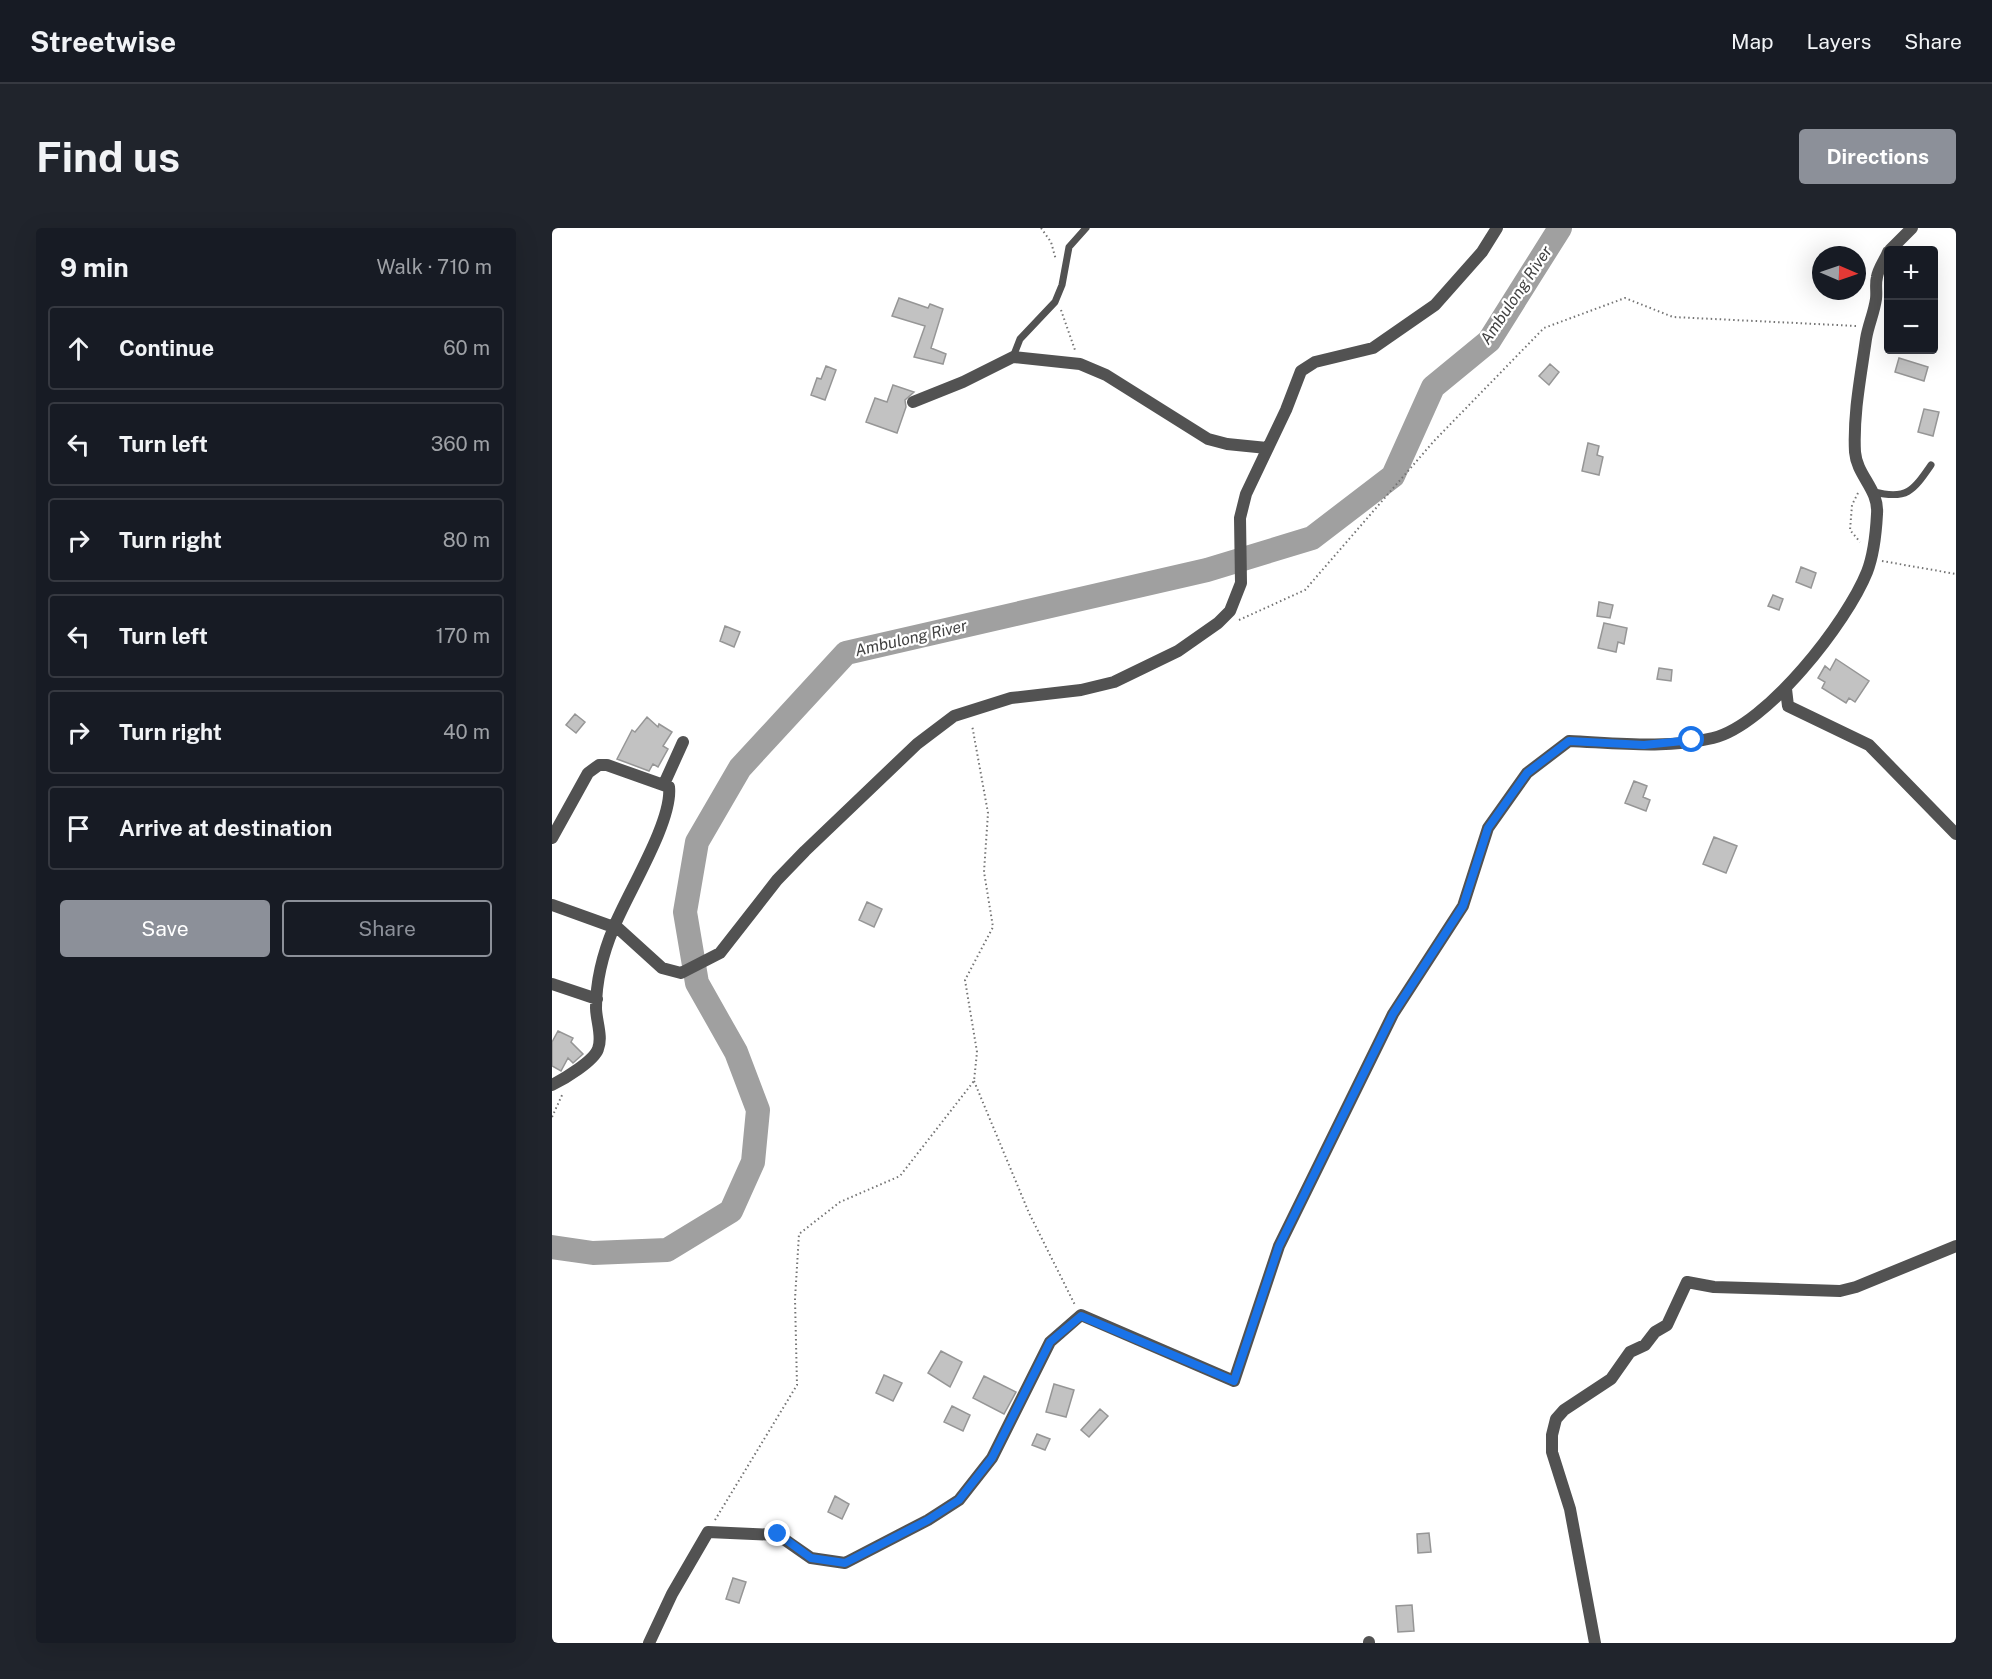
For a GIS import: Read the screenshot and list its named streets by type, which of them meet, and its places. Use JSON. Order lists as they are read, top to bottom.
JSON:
{
  "water": ["Ambulong River"],
  "north": "right",
  "page": {
    "header": "Streetwise",
    "nav": ["Map", "Layers", "Share"],
    "buttons": [
      "Directions",
      ["Save", "Share"]
    ],
    "title": "Find us",
    "heading": ["9 min", "Walk · 710 m"],
    "map_buttons": ["+", "−"],
    "list": [
      ["Continue", "60 m"],
      ["Turn left", "360 m"],
      ["Turn right", "80 m"],
      ["Turn left", "170 m"],
      ["Turn right", "40 m"],
      "Arrive at destination"
    ]
  }
}
